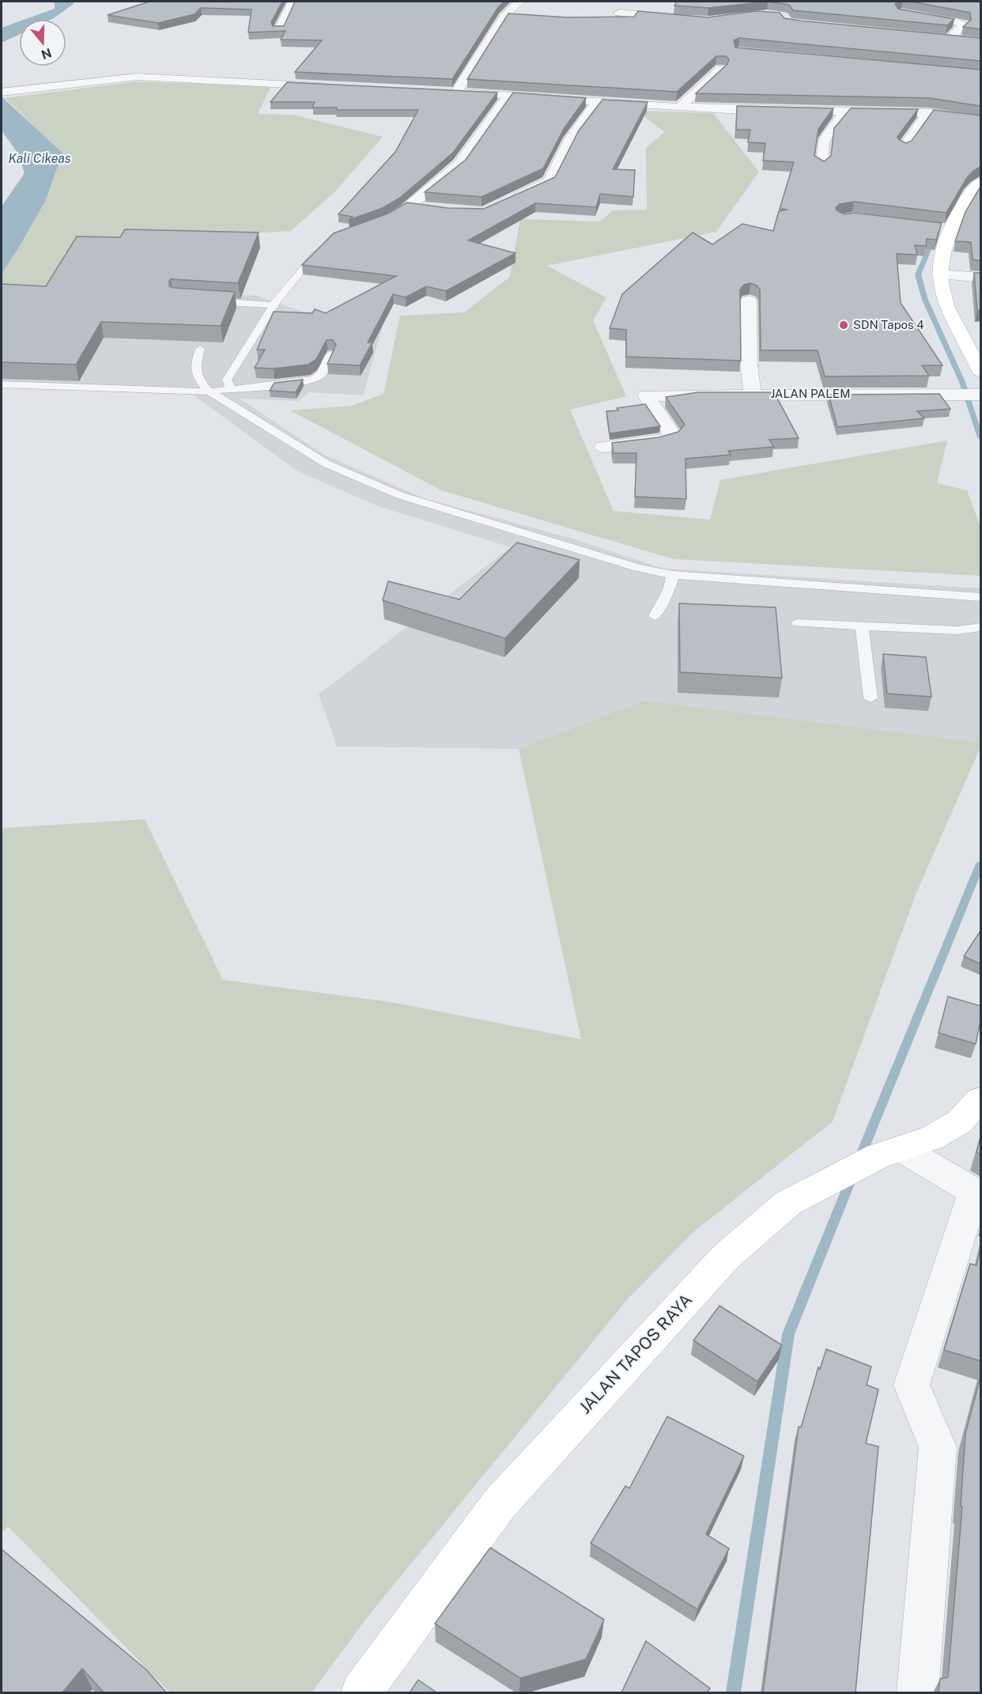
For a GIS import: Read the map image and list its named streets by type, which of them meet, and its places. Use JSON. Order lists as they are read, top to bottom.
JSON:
{
  "streets": {
    "main road": ["JALAN TAPOS RAYA"],
    "street": ["JALAN PALEM"]
  },
  "water": ["Kali Cikeas"],
  "places": ["SDN Tapos 4"],
  "north": "bottom"
}
